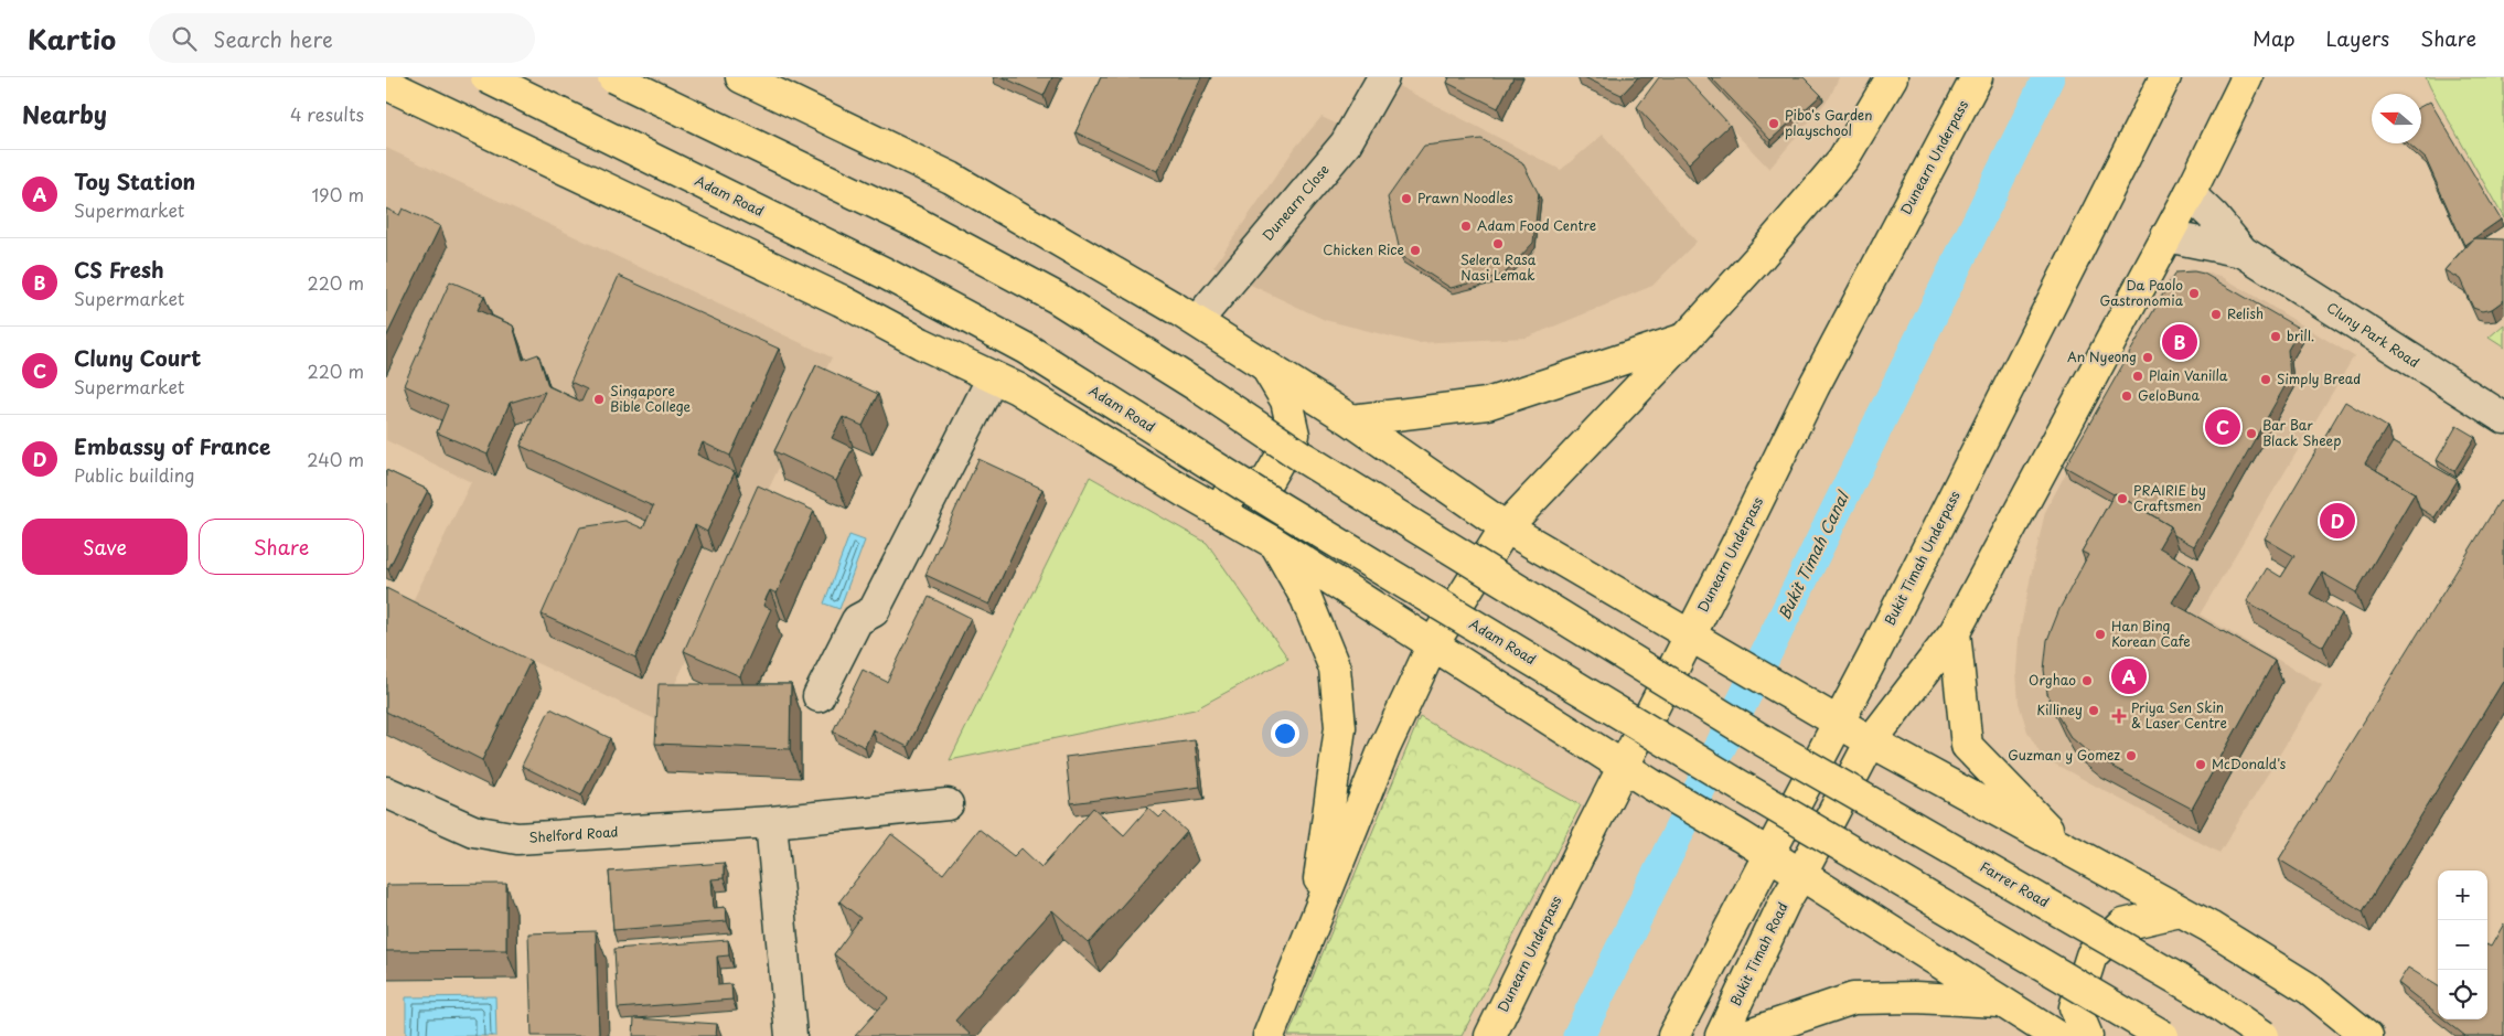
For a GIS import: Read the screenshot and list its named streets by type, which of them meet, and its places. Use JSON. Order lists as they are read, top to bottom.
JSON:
{
  "streets": {
    "highway": [
      "Dunearn Underpass",
      "Adam Road",
      "Bukit Timah Underpass",
      "Farrer Road",
      "Bukit Timah Road"
    ],
    "street": ["Dunearn Close", "Cluny Park Road", "Shelford Road"]
  },
  "crossings": [
    ["Cluny Park Road", "Bukit Timah Road"]
  ],
  "water": ["Bukit Timah Canal"],
  "places": {
    "other": [
      "Pibo's Garden playschool",
      "Prawn Noodles",
      "Adam Food Centre",
      "Selera Rasa Nasi Lemak",
      "Chicken Rice",
      "Da Paolo Gastronomia",
      "Relish",
      "brill.",
      "An Nyeong",
      "Plain Vanilla",
      "Simply Bread",
      "GeloBuna",
      "Singapore Bible College",
      "Bar Bar Black Sheep",
      "PRAIRIE by Craftsmen",
      "Han Bing Korean Cafe",
      "Orghao",
      "Killiney",
      "Guzman y Gomez",
      "McDonald's"
    ],
    "health": ["Priya Sen Skin & Laser Centre"]
  },
  "north": "left",
  "page": {
    "header": "Kartio",
    "search": "Search here",
    "nav": ["Map", "Layers", "Share"],
    "heading": ["Nearby", "4 results"],
    "list": [
      {
        "mark": "A",
        "name": "Toy Station",
        "note": "Supermarket",
        "value": "190 m"
      },
      {
        "mark": "B",
        "name": "CS Fresh",
        "note": "Supermarket",
        "value": "220 m"
      },
      {
        "mark": "C",
        "name": "Cluny Court",
        "note": "Supermarket",
        "value": "220 m"
      },
      {
        "mark": "D",
        "name": "Embassy of France",
        "note": "Public building",
        "value": "240 m"
      }
    ],
    "pins": [
      "B",
      "C",
      "D",
      "A"
    ],
    "buttons": ["Save", "Share"],
    "map_buttons": ["+", "−"]
  }
}
